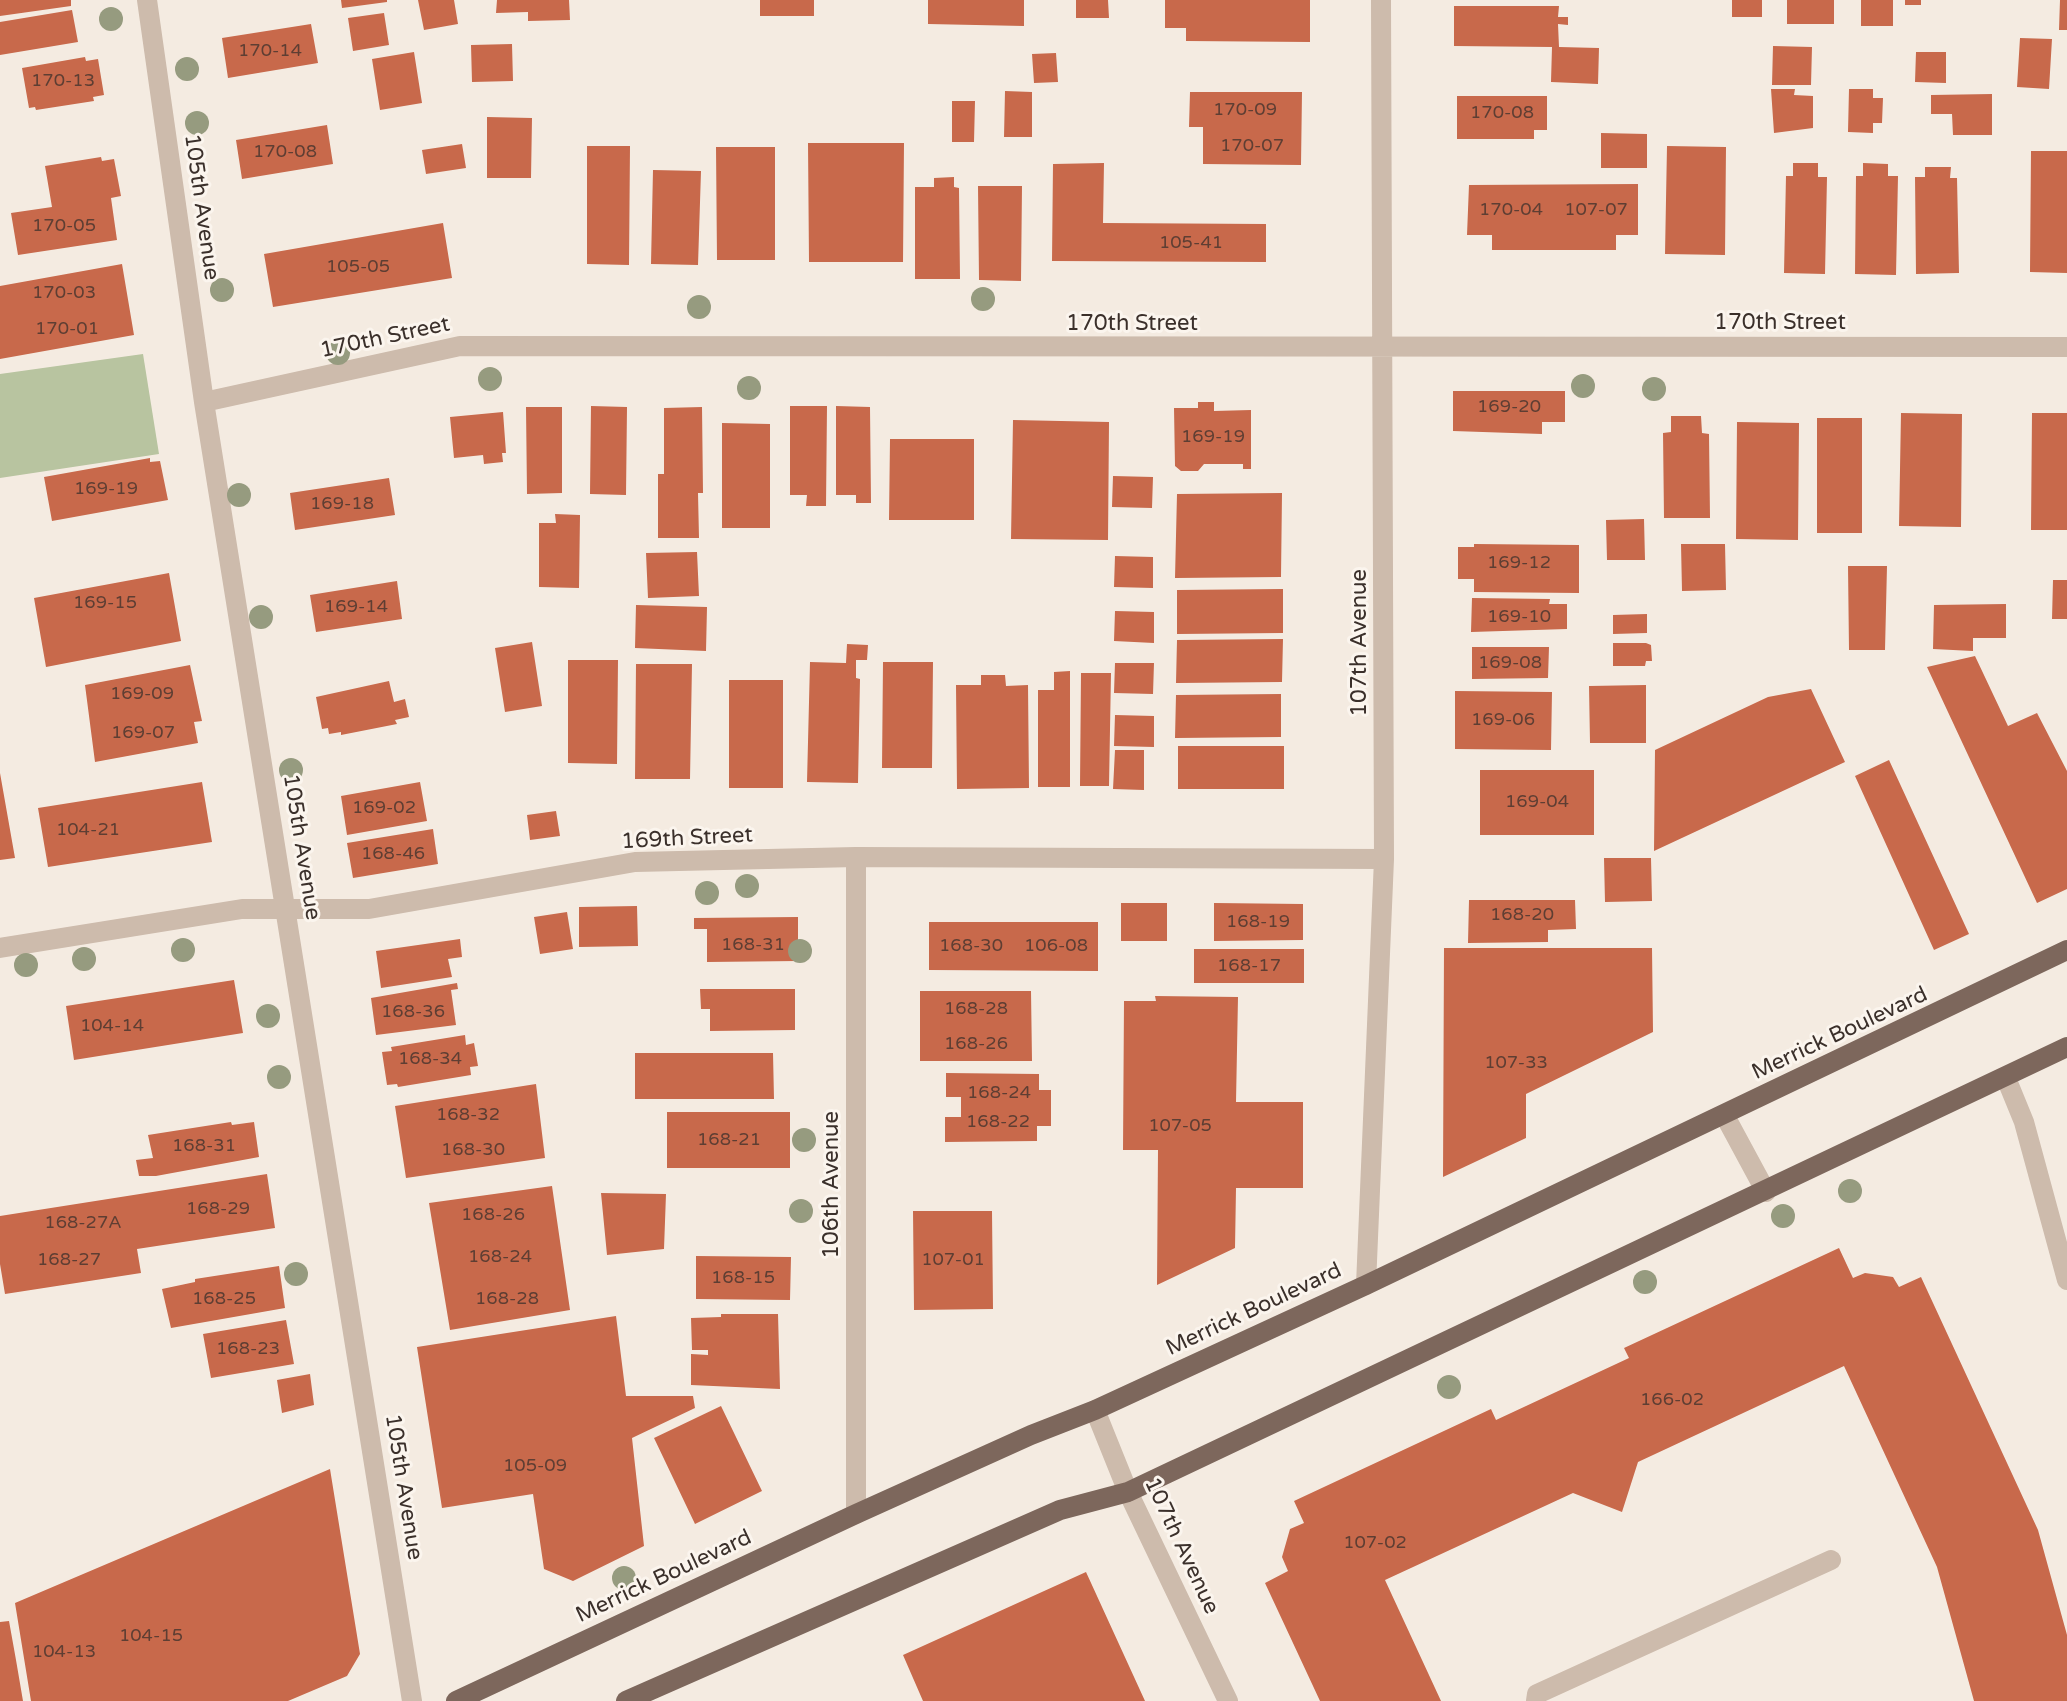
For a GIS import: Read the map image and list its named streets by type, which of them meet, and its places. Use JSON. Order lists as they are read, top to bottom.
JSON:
{
  "streets": {
    "main road": ["Merrick Boulevard"],
    "street": [
      "105th Avenue",
      "170th Street",
      "107th Avenue",
      "169th Street",
      "106th Avenue"
    ]
  },
  "crossings": [
    ["105th Avenue", "170th Street"],
    ["105th Avenue", "169th Street"],
    ["170th Street", "107th Avenue"],
    ["107th Avenue", "169th Street"],
    ["107th Avenue", "Merrick Boulevard"],
    ["169th Street", "106th Avenue"],
    ["Merrick Boulevard", "106th Avenue"]
  ],
  "house_numbers": [
    "170-14",
    "170-13",
    "170-09",
    "170-08",
    "170-07",
    "170-08",
    "170-04",
    "107-07",
    "170-05",
    "105-41",
    "105-05",
    "170-03",
    "170-01",
    "169-20",
    "169-19",
    "169-19",
    "169-18",
    "169-12",
    "169-15",
    "169-14",
    "169-10",
    "169-08",
    "169-09",
    "169-06",
    "169-07",
    "169-04",
    "169-02",
    "104-21",
    "168-46",
    "168-20",
    "168-19",
    "168-31",
    "168-30",
    "106-08",
    "168-17",
    "168-28",
    "168-36",
    "104-14",
    "168-26",
    "168-34",
    "107-33",
    "168-24",
    "168-32",
    "168-22",
    "107-05",
    "168-21",
    "168-31",
    "168-30",
    "168-29",
    "168-26",
    "168-27A",
    "168-24",
    "168-27",
    "107-01",
    "168-15",
    "168-25",
    "168-28",
    "168-23",
    "166-02",
    "105-09",
    "107-02",
    "104-15",
    "104-13"
  ]
}
